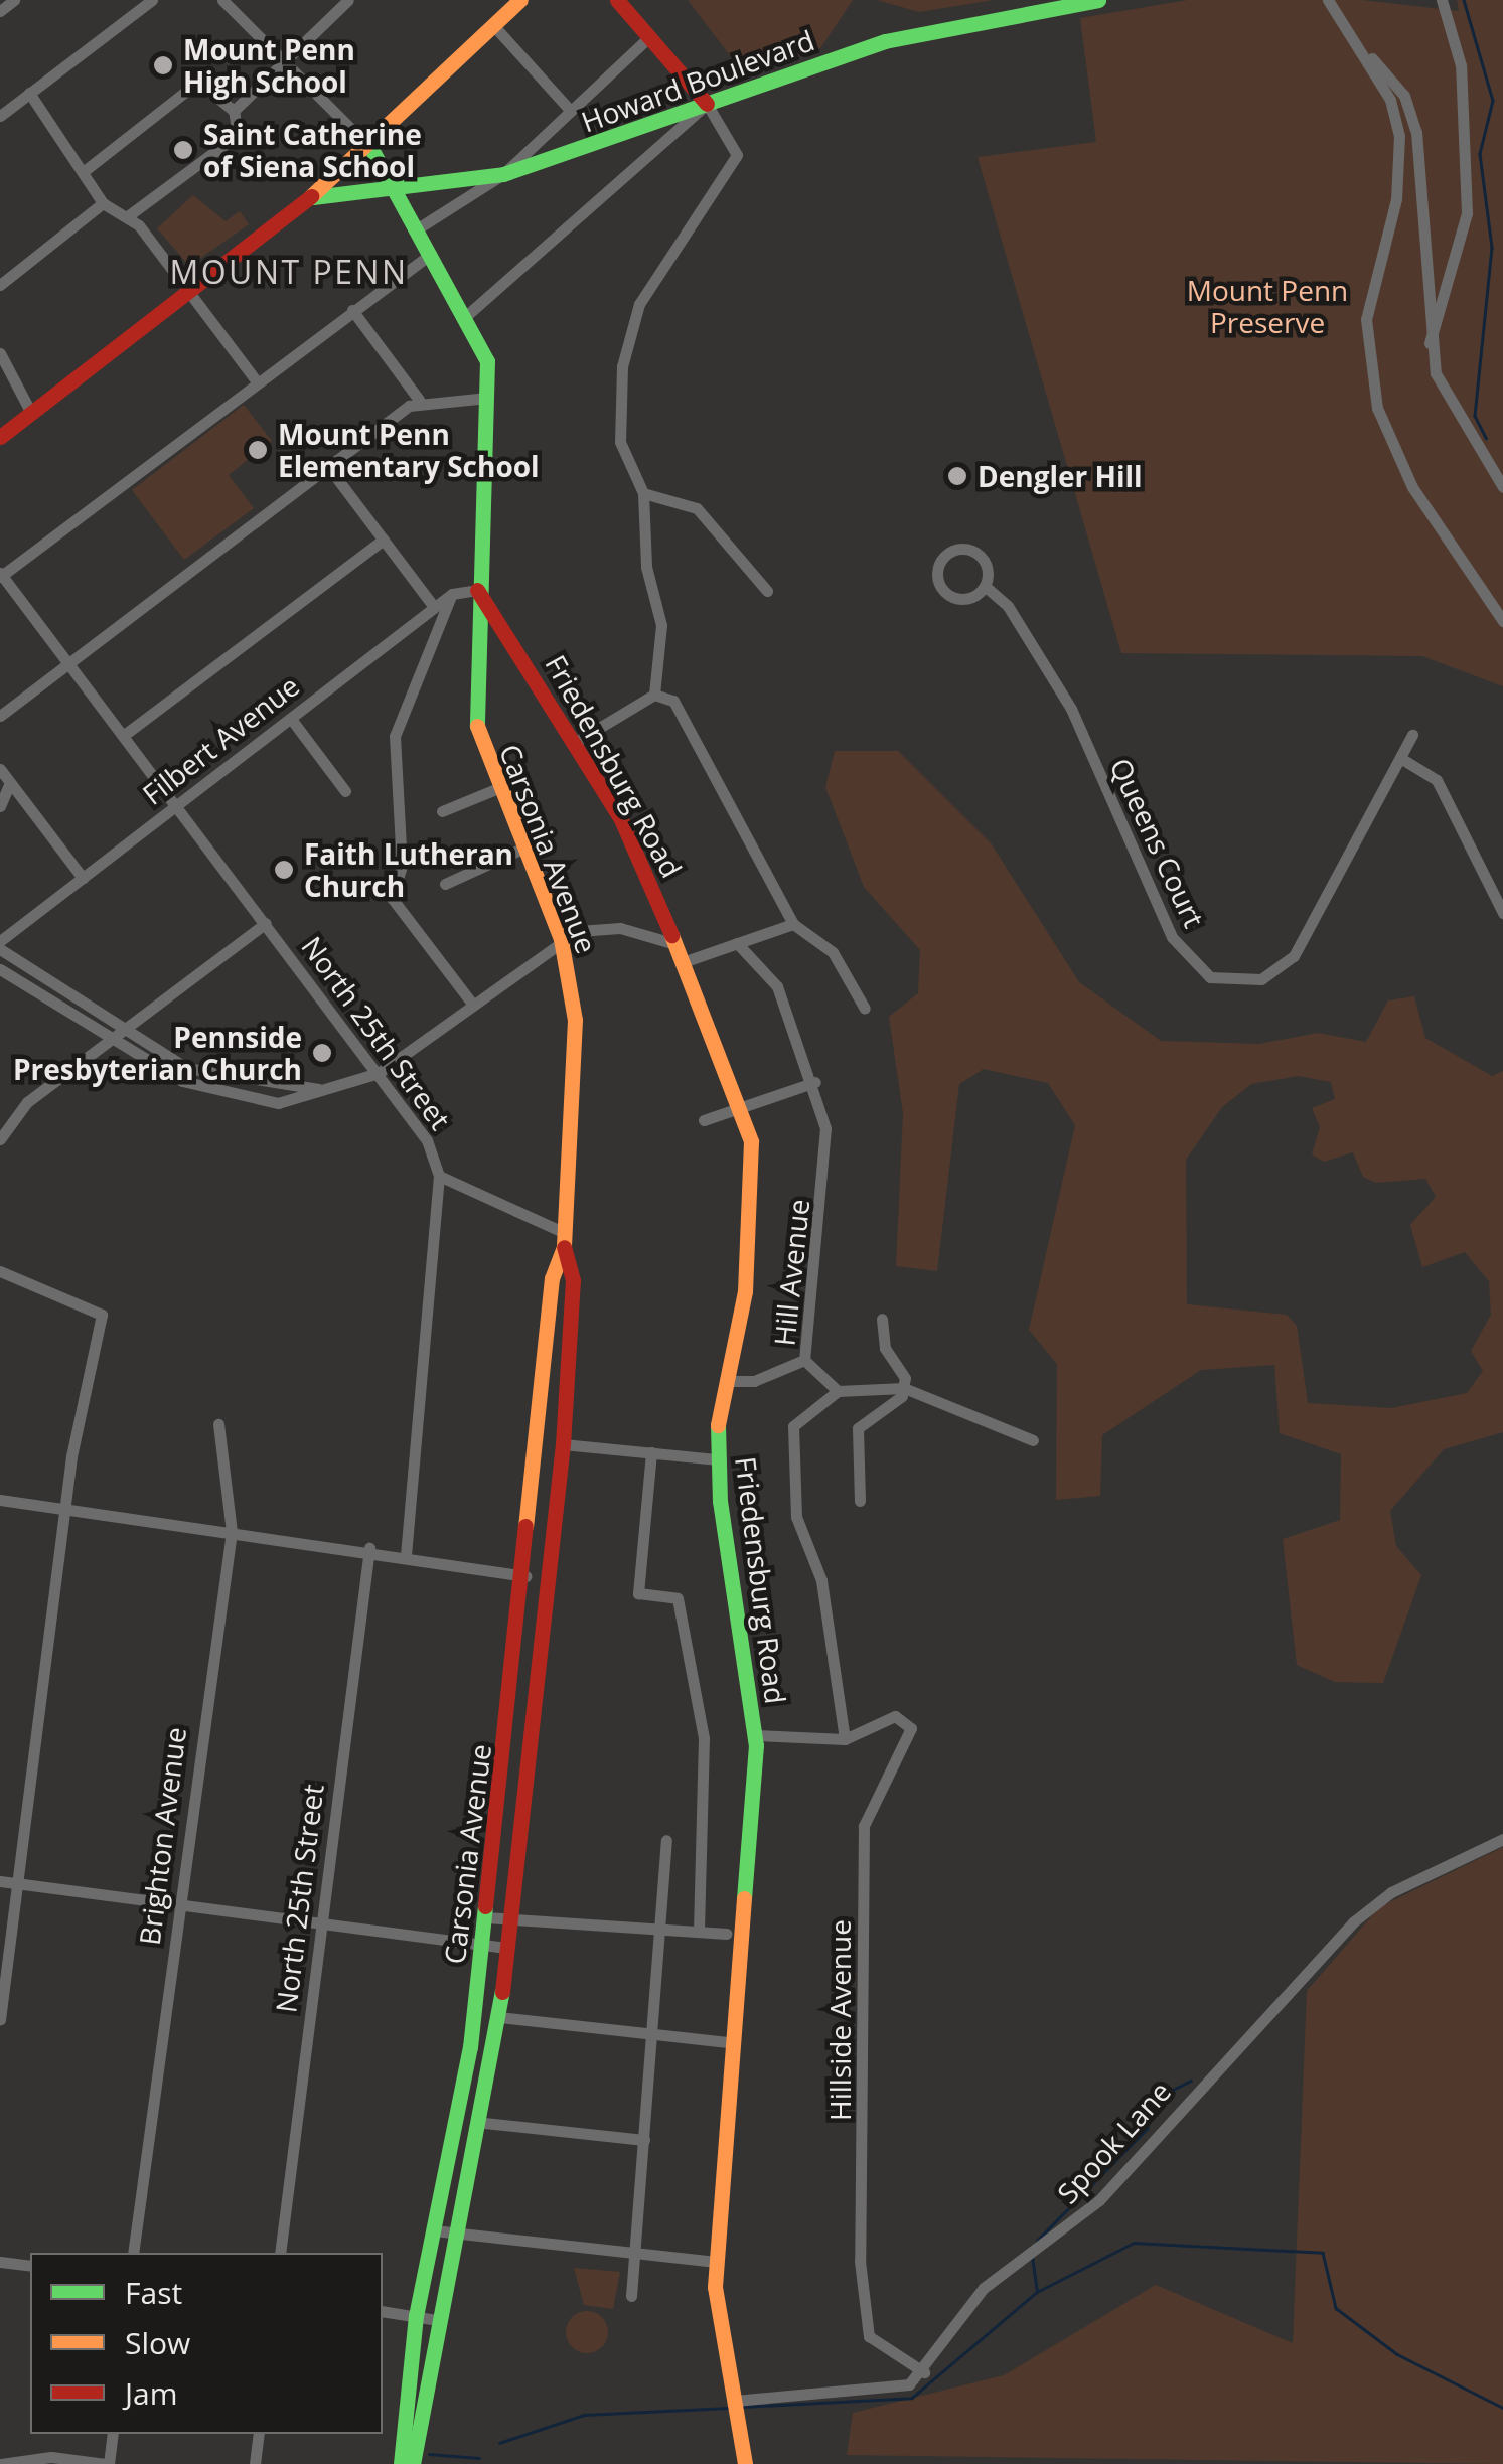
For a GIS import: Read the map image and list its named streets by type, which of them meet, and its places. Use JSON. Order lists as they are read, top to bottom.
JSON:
{
  "streets": {
    "main road": ["Howard Boulevard", "Friedensburg Road", "Carsonia Avenue"],
    "street": [
      "Filbert Avenue",
      "Queens Court",
      "North 25th Street",
      "Hill Avenue",
      "Brighton Avenue",
      "Hillside Avenue",
      "Spook Lane"
    ]
  },
  "crossings": [
    ["Howard Boulevard", "Carsonia Avenue"],
    ["Filbert Avenue", "Friedensburg Road"],
    ["Filbert Avenue", "Carsonia Avenue"],
    ["Filbert Avenue", "North 25th Street"],
    ["Friedensburg Road", "Carsonia Avenue"],
    ["Hillside Avenue", "Spook Lane"]
  ],
  "districts": ["MOUNT PENN"],
  "parks": ["Mount Penn Preserve"],
  "places": [
    "Mount Penn High School",
    "Saint Catherine of Siena School",
    "Mount Penn Elementary School",
    "Dengler Hill",
    "Faith Lutheran Church",
    "Pennside Presbyterian Church"
  ],
  "legend": ["Fast", "Slow", "Jam"]
}
